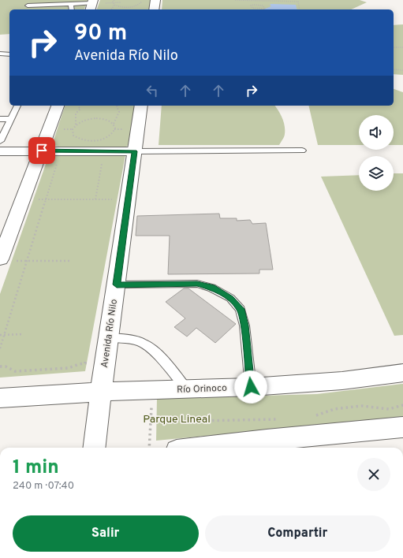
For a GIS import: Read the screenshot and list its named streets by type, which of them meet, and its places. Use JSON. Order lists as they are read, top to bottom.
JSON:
{
  "streets": {
    "street": ["Avenida Río Nilo", "Río Orinoco"]
  },
  "crossings": [
    ["Avenida Río Nilo", "Río Orinoco"]
  ],
  "parks": ["Parque Lineal"],
  "page": {
    "turn": ["90 m", "Avenida Río Nilo"],
    "heading": ["1 min", "240 m · 07:40"],
    "buttons": ["Salir", "Compartir"]
  }
}
